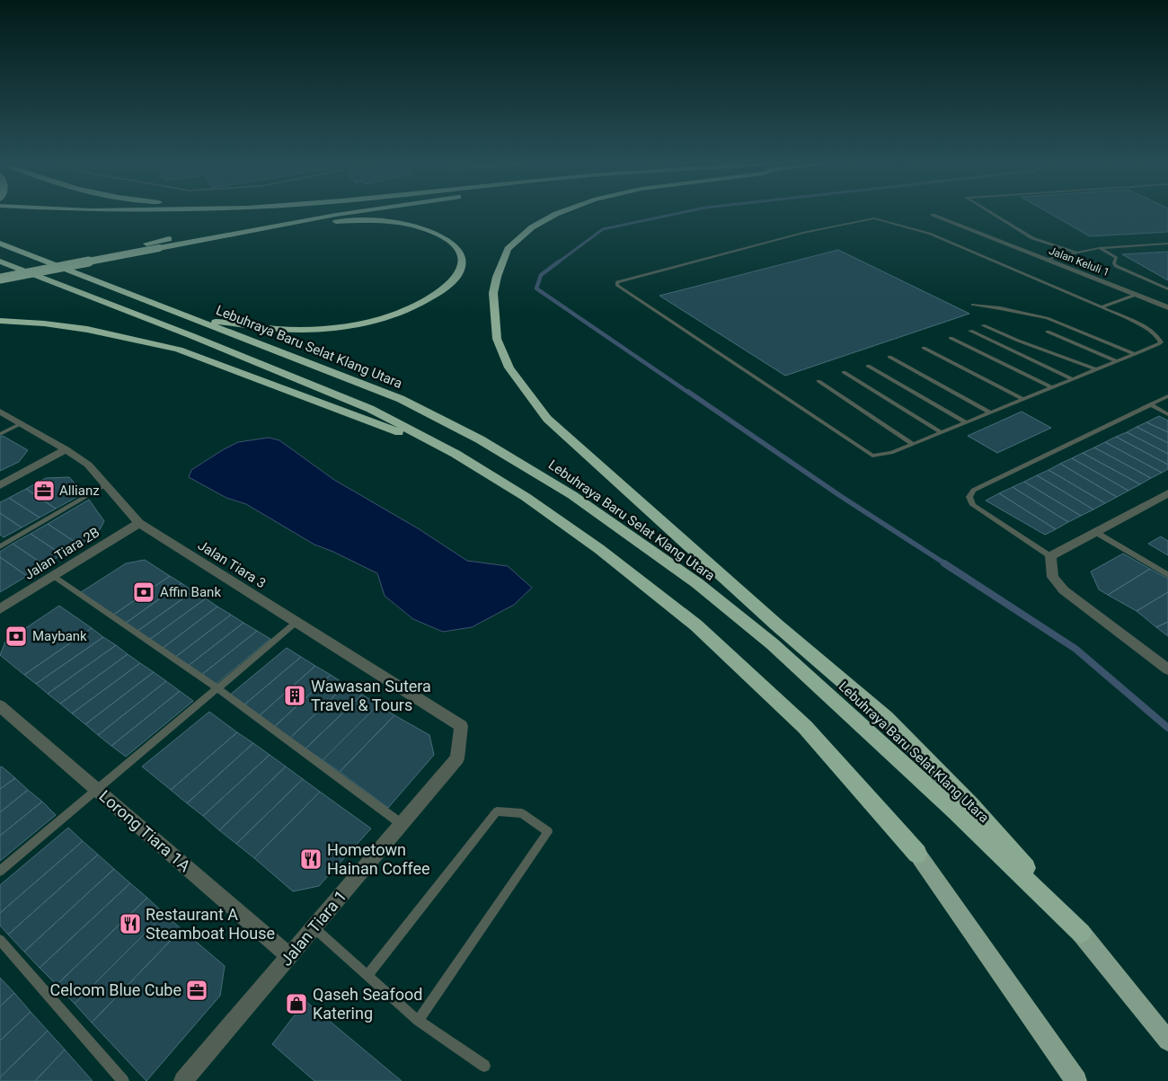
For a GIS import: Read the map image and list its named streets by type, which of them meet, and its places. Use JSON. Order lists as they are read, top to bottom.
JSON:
{
  "streets": {
    "highway": ["Lebuhraya Baru Selat Klang Utara"],
    "street": [
      "Jalan Keluli 1",
      "Jalan Tiara 2B",
      "Jalan Tiara 3",
      "Lorong Tiara 1A",
      "Jalan Tiara 1"
    ]
  },
  "crossings": [
    ["Jalan Tiara 2B", "Jalan Tiara 3"],
    ["Jalan Tiara 3", "Jalan Tiara 1"],
    ["Lorong Tiara 1A", "Jalan Tiara 1"]
  ],
  "places": {
    "office": ["Allianz", "Celcom Blue Cube"],
    "bank": ["Affin Bank", "Maybank"],
    "building": ["Wawasan Sutera Travel & Tours"],
    "restaurant": ["Hometown Hainan Coffee", "Restaurant A Steamboat House"],
    "shop": ["Qaseh Seafood Katering"]
  }
}
